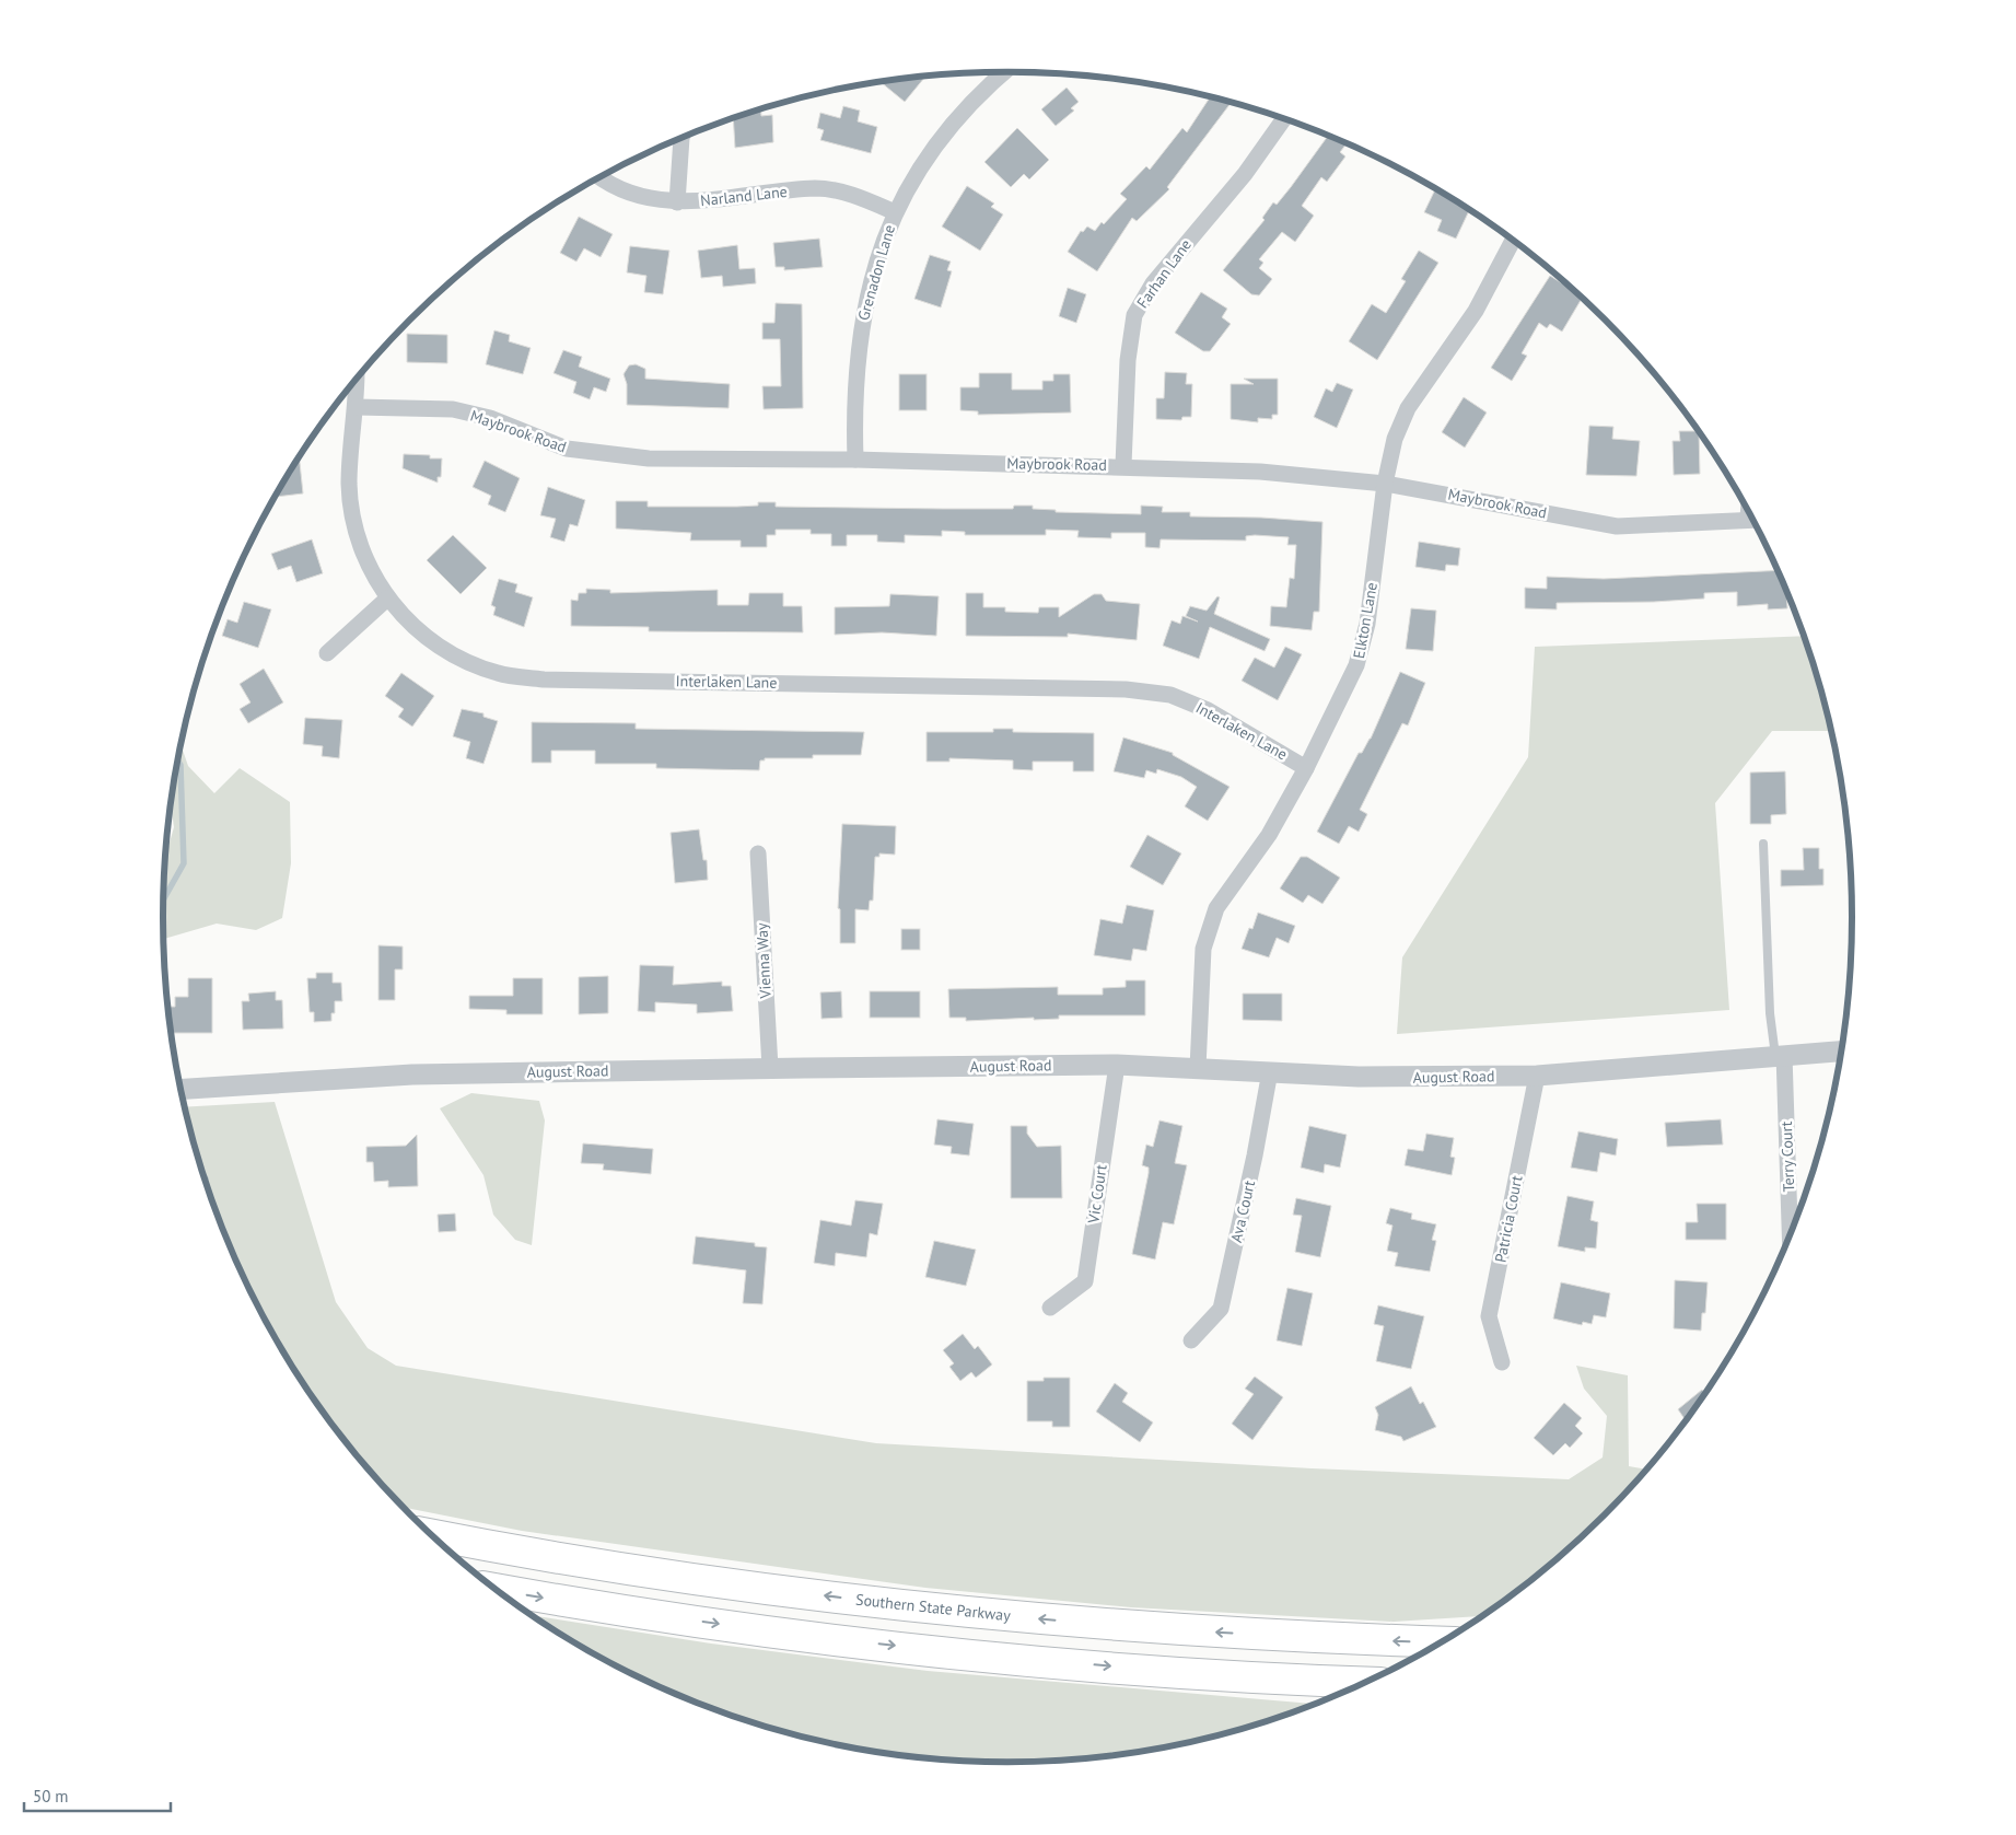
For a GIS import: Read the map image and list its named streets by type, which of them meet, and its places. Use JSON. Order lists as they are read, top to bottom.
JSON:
{
  "streets": {
    "highway": ["Southern State Parkway"],
    "street": [
      "Narland Lane",
      "Grenadon Lane",
      "Farhan Lane",
      "Maybrook Road",
      "Elkton Lane",
      "Interlaken Lane",
      "Vienna Way",
      "August Road",
      "Terry Court",
      "Vic Court",
      "Ava Court",
      "Patricia Court"
    ]
  },
  "crossings": [
    ["Narland Lane", "Grenadon Lane"],
    ["Grenadon Lane", "Maybrook Road"],
    ["Farhan Lane", "Maybrook Road"],
    ["Maybrook Road", "Elkton Lane"],
    ["Maybrook Road", "Interlaken Lane"],
    ["Elkton Lane", "Interlaken Lane"],
    ["Elkton Lane", "August Road"],
    ["Vienna Way", "August Road"],
    ["August Road", "Terry Court"],
    ["August Road", "Vic Court"],
    ["August Road", "Ava Court"],
    ["August Road", "Patricia Court"]
  ],
  "scale_bar": "50 m"
}
